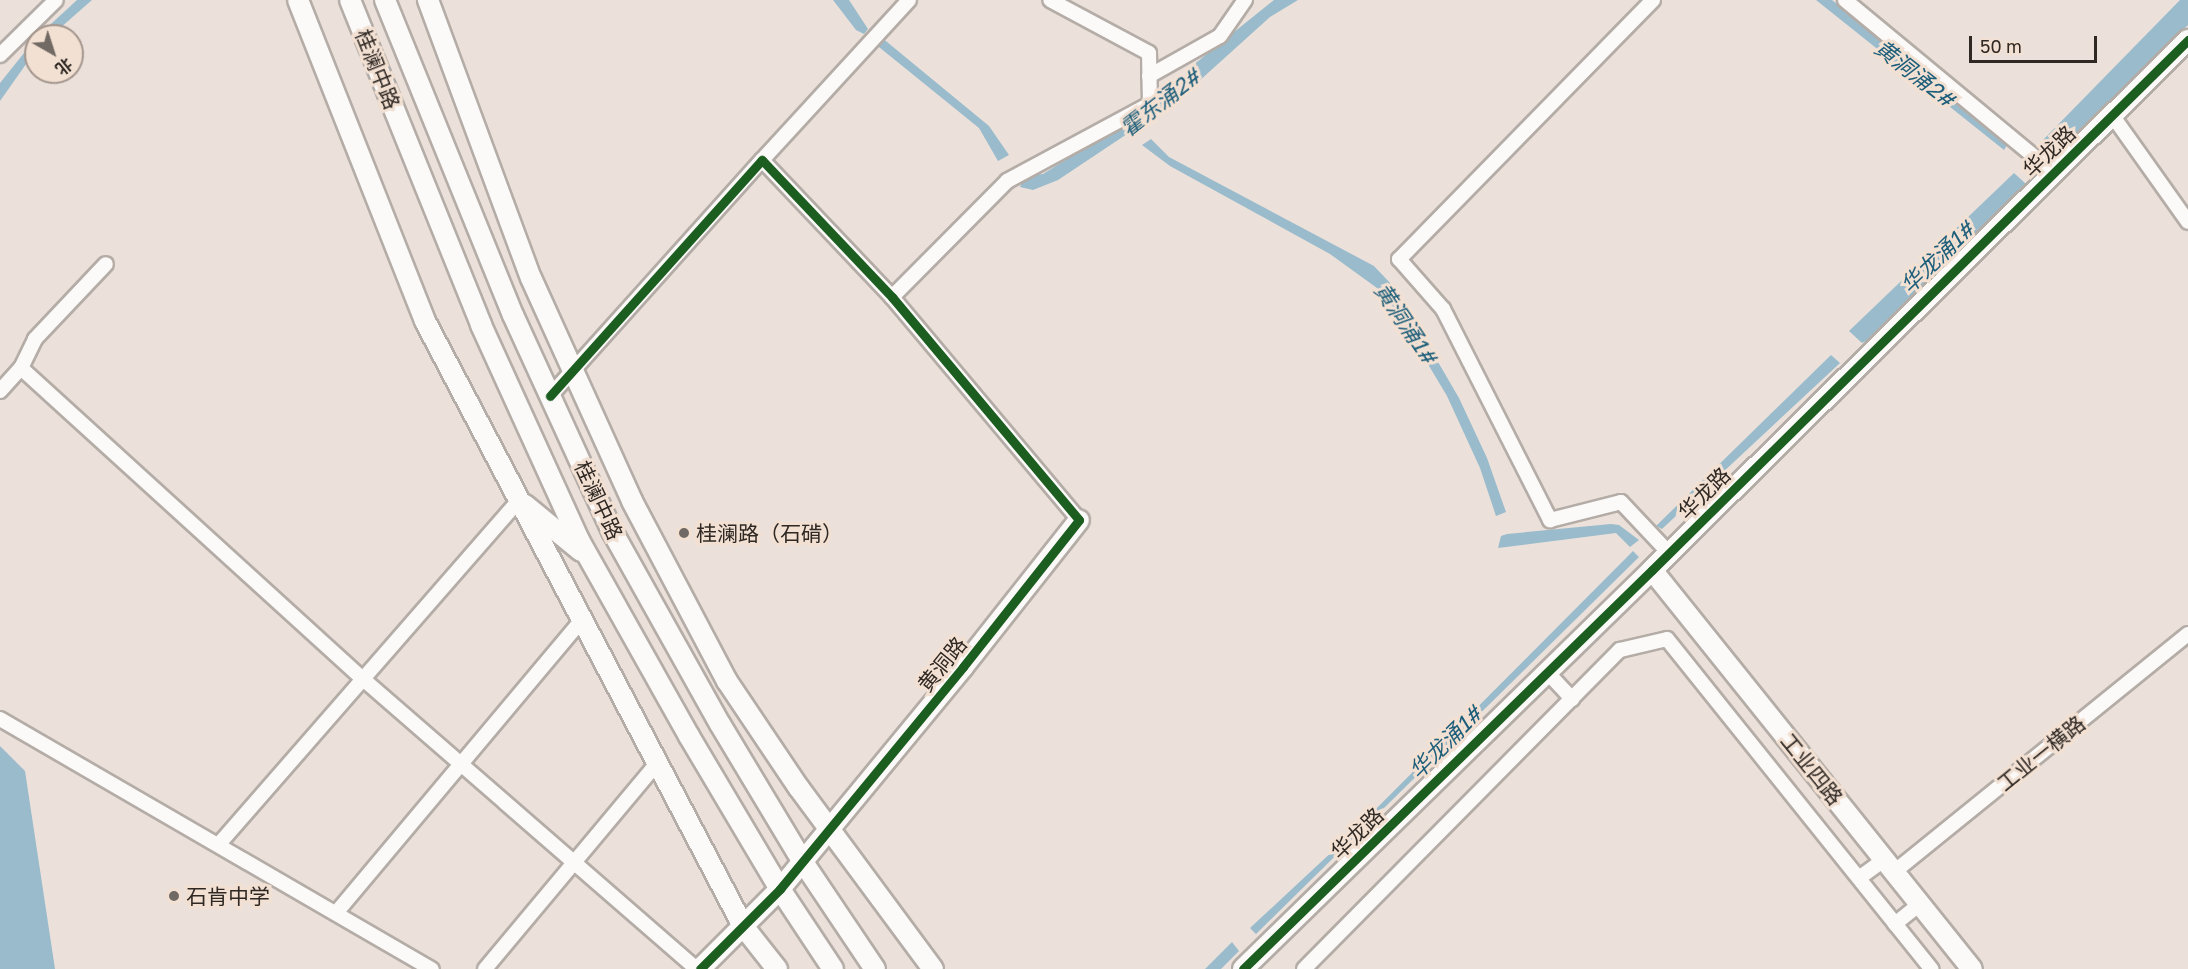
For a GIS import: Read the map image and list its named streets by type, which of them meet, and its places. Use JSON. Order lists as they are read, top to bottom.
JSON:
{
  "streets": {
    "main road": [
      "桂澜中路",
      "华龙路",
      "黄洞路",
      "工业四路"
    ],
    "street": ["工业一横路"]
  },
  "crossings": [
    ["桂澜中路", "黄洞路"],
    ["华龙路", "工业四路"],
    ["工业一横路", "工业四路"]
  ],
  "water": [
    "黄洞涌2#",
    "霍东涌2#",
    "华龙涌1#",
    "黄洞涌1#"
  ],
  "places": ["桂澜路（石𬒔）", "石肯中学"],
  "scale_bar": "50 m",
  "north": "bottom right"
}
